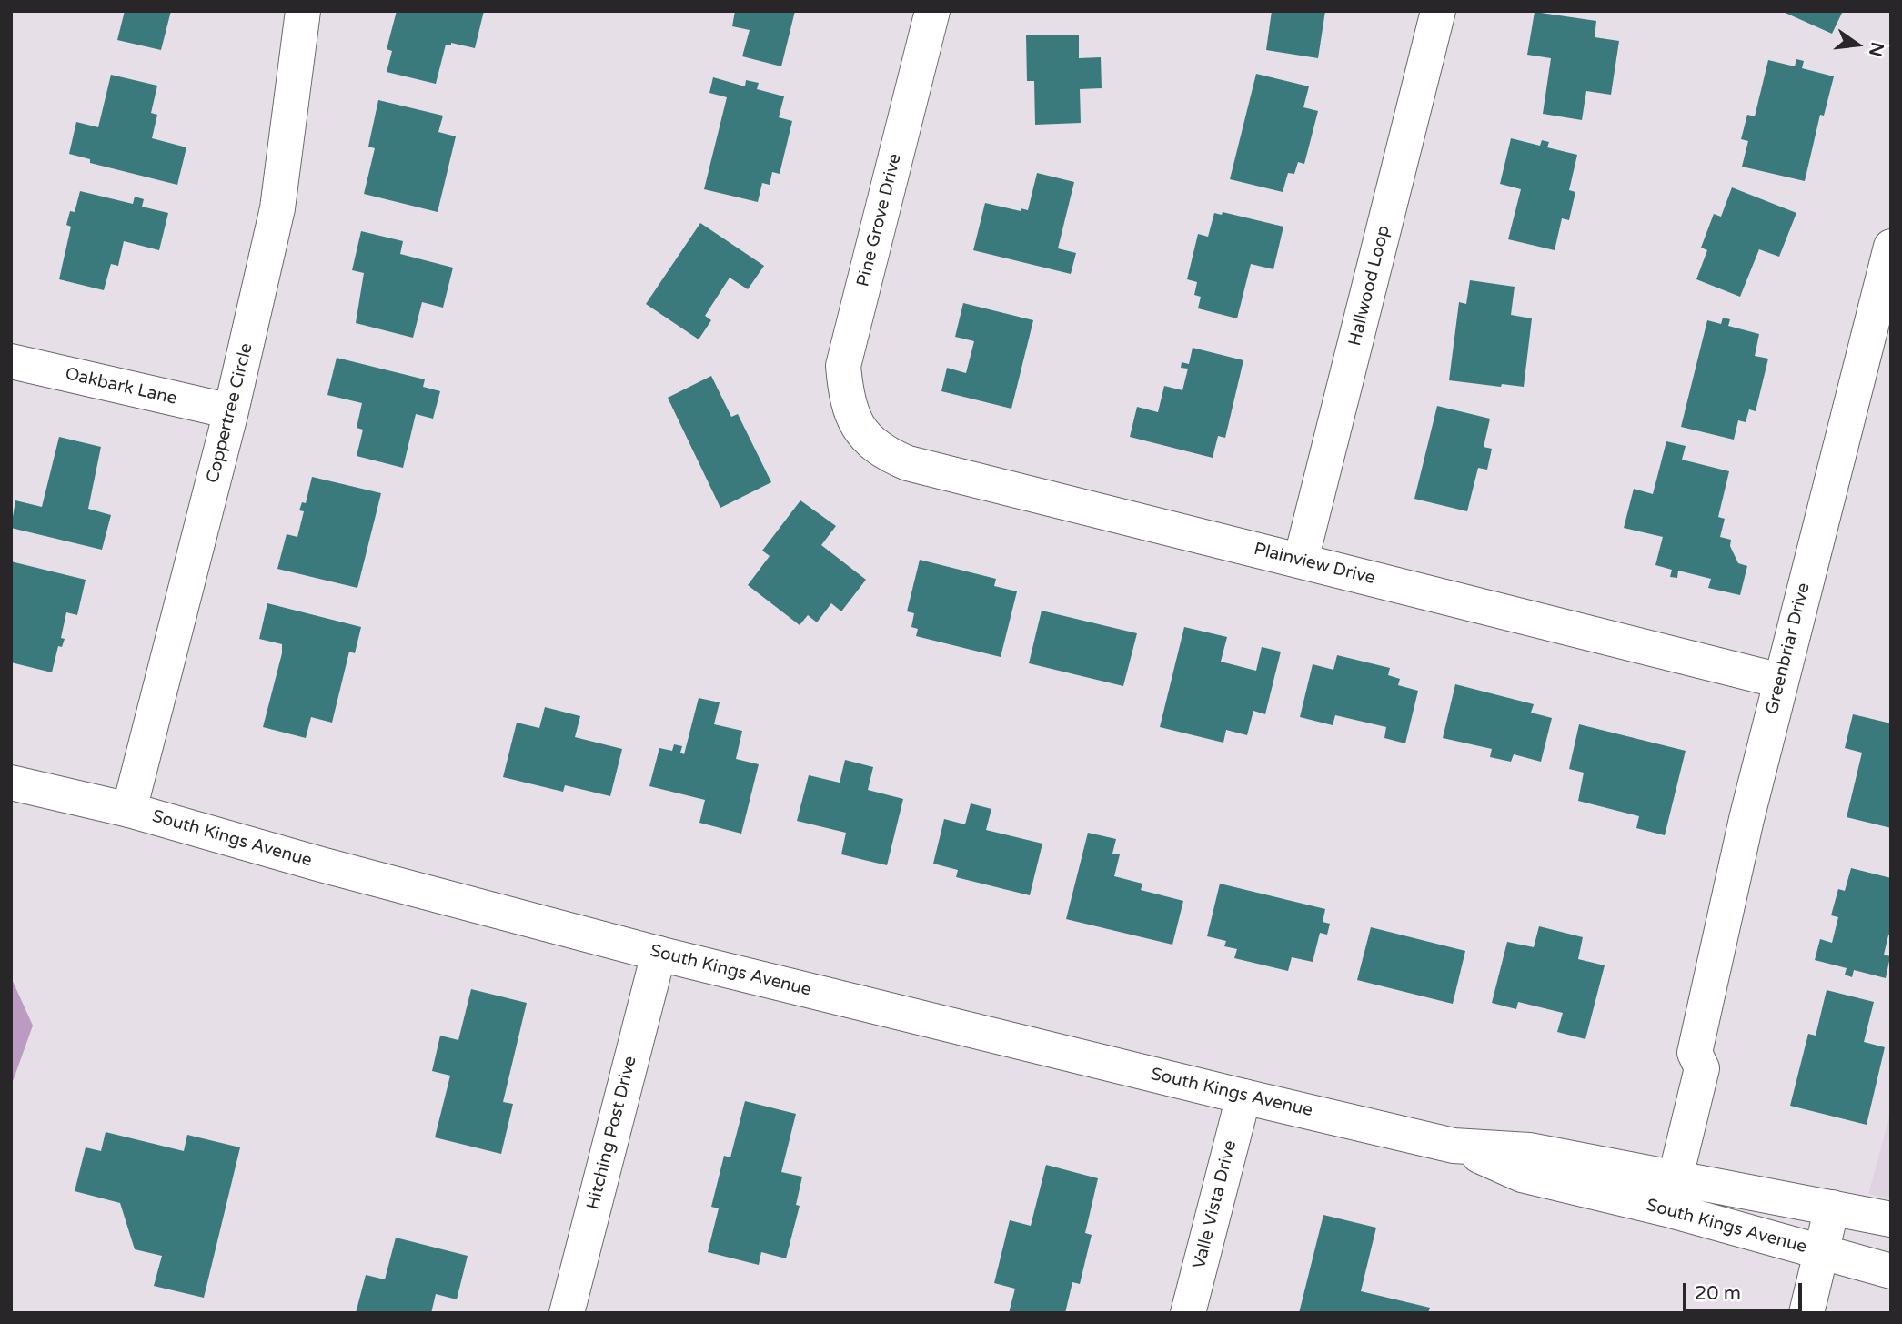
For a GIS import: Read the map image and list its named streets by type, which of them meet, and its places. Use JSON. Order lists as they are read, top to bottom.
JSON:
{
  "streets": {
    "street": [
      "Pine Grove Drive",
      "Hallwood Loop",
      "Oakbark Lane",
      "Coppertree Circle",
      "Plainview Drive",
      "Greenbriar Drive",
      "South Kings Avenue",
      "Hitching Post Drive",
      "Valle Vista Drive"
    ]
  },
  "crossings": [
    ["Pine Grove Drive", "Plainview Drive"],
    ["Hallwood Loop", "Plainview Drive"],
    ["Oakbark Lane", "Coppertree Circle"],
    ["Coppertree Circle", "South Kings Avenue"],
    ["Plainview Drive", "Greenbriar Drive"],
    ["Greenbriar Drive", "South Kings Avenue"],
    ["South Kings Avenue", "Hitching Post Drive"],
    ["South Kings Avenue", "Valle Vista Drive"]
  ],
  "scale_bar": "20 m",
  "north": "right"
}
